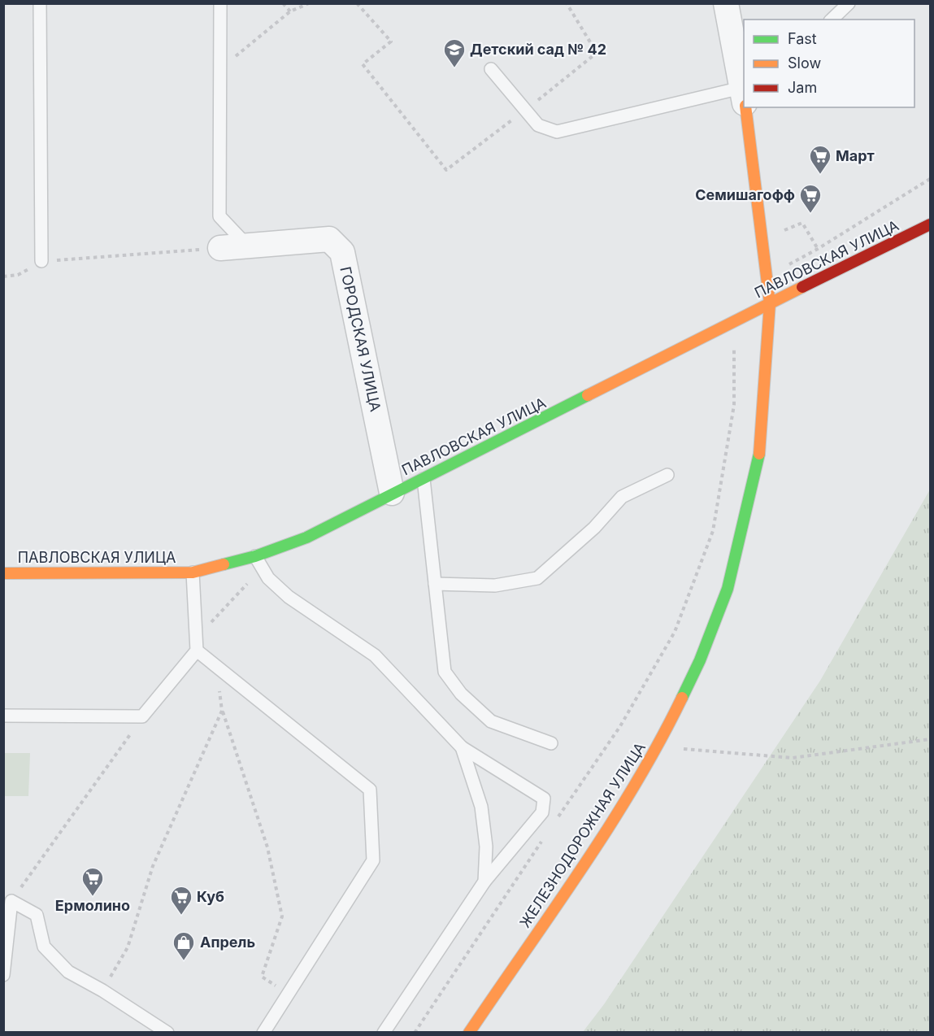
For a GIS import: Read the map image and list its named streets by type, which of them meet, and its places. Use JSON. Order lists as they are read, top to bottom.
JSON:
{
  "streets": {
    "street": ["ПАВЛОВСКАЯ УЛИЦА", "ГОРОДСКАЯ УЛИЦА", "ЖЕЛЕЗНОДОРОЖНАЯ УЛИЦА"]
  },
  "crossings": [
    ["ПАВЛОВСКАЯ УЛИЦА", "ГОРОДСКАЯ УЛИЦА"],
    ["ПАВЛОВСКАЯ УЛИЦА", "ЖЕЛЕЗНОДОРОЖНАЯ УЛИЦА"]
  ],
  "places": {
    "school or university": ["Детский сад № 42"],
    "supermarket": [
      "Март",
      "Семишагофф",
      "Ермолино",
      "Куб"
    ],
    "shop": ["Апрель"]
  },
  "legend": ["Fast", "Slow", "Jam"]
}
